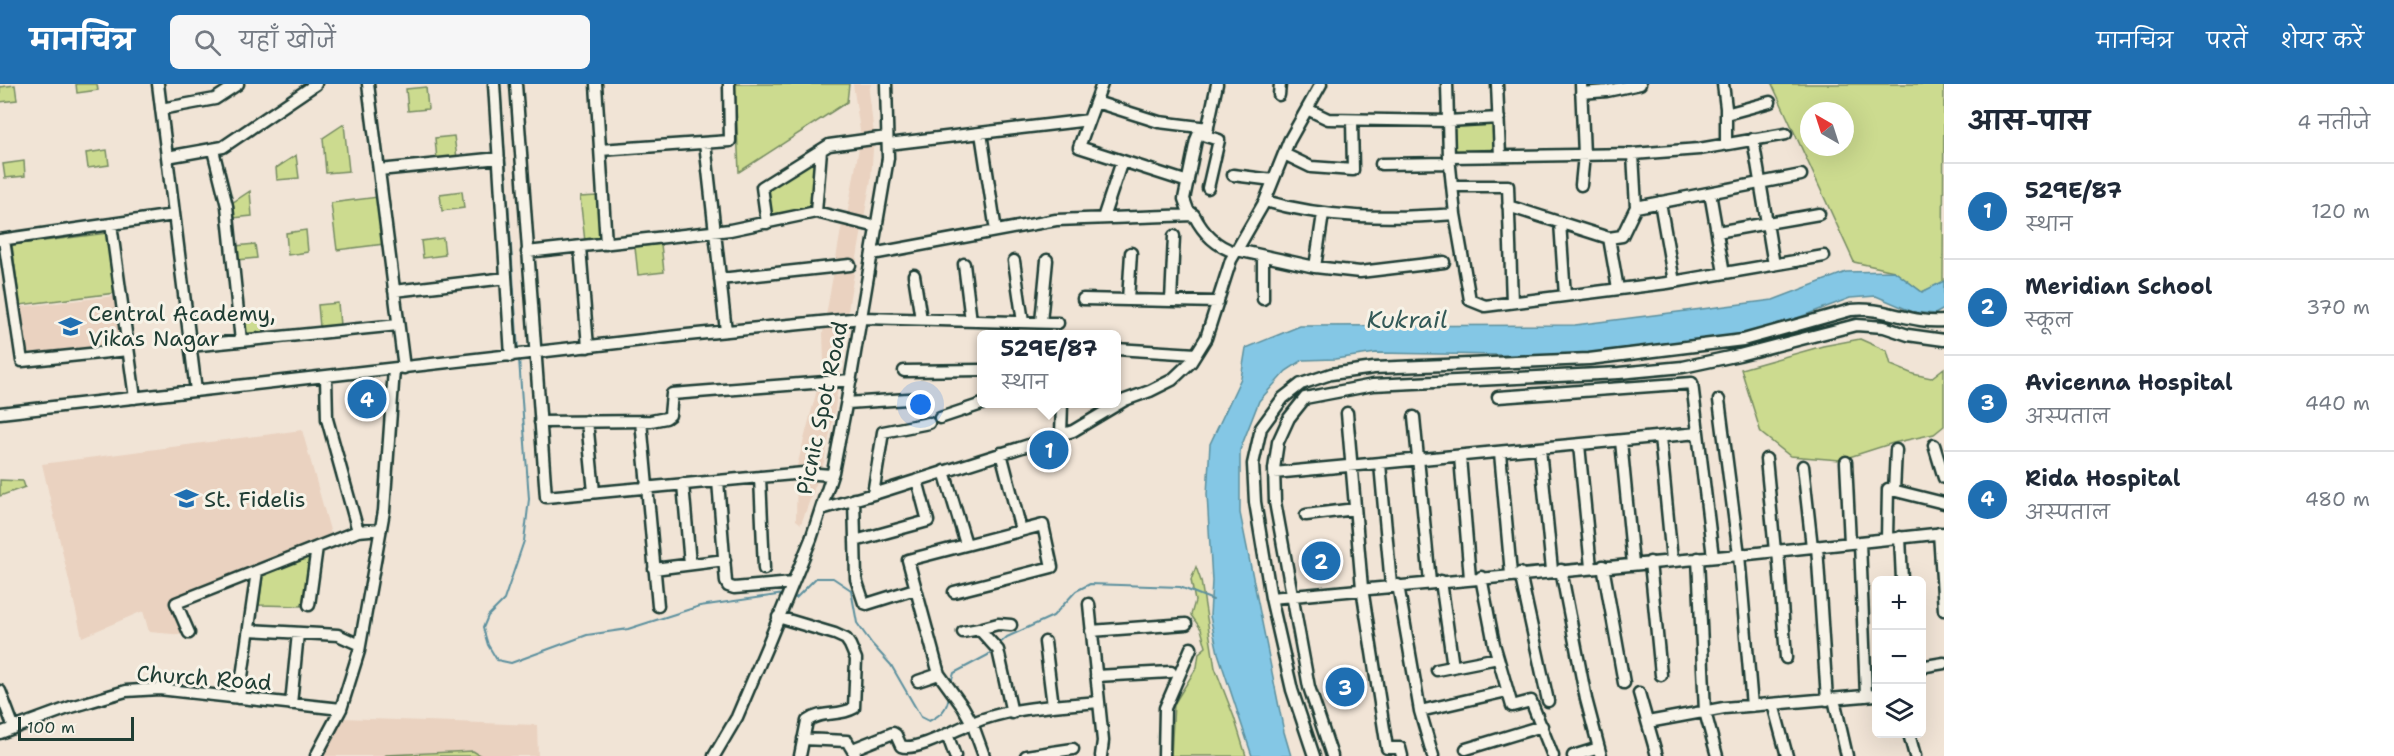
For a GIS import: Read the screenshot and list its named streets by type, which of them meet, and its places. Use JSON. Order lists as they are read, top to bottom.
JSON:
{
  "streets": {
    "street": ["Picnic Spot Road", "Church Road"]
  },
  "water": ["Kukrail"],
  "places": {
    "school or university": ["Central Academy, Vikas Nagar", "St. Fidelis"]
  },
  "scale_bar": "100 m",
  "north": "top left",
  "page": {
    "header": "मानचित्र",
    "search": "यहाँ खोजें",
    "nav": ["मानचित्र", "परतें", "शेयर करें"],
    "heading": ["आस-पास", "4 नतीजे"],
    "list": [
      {
        "mark": "1",
        "name": "529E/87",
        "note": "स्थान",
        "value": "120 m"
      },
      {
        "mark": "2",
        "name": "Meridian School",
        "note": "स्कूल",
        "value": "370 m"
      },
      {
        "mark": "3",
        "name": "Avicenna Hospital",
        "note": "अस्पताल",
        "value": "440 m"
      },
      {
        "mark": "4",
        "name": "Rida Hospital",
        "note": "अस्पताल",
        "value": "480 m"
      }
    ],
    "popup": ["529E/87", "स्थान"],
    "pins": [
      "4",
      "1",
      "2",
      "3"
    ],
    "map_buttons": ["+", "−"],
    "scale": "100 m"
  }
}
